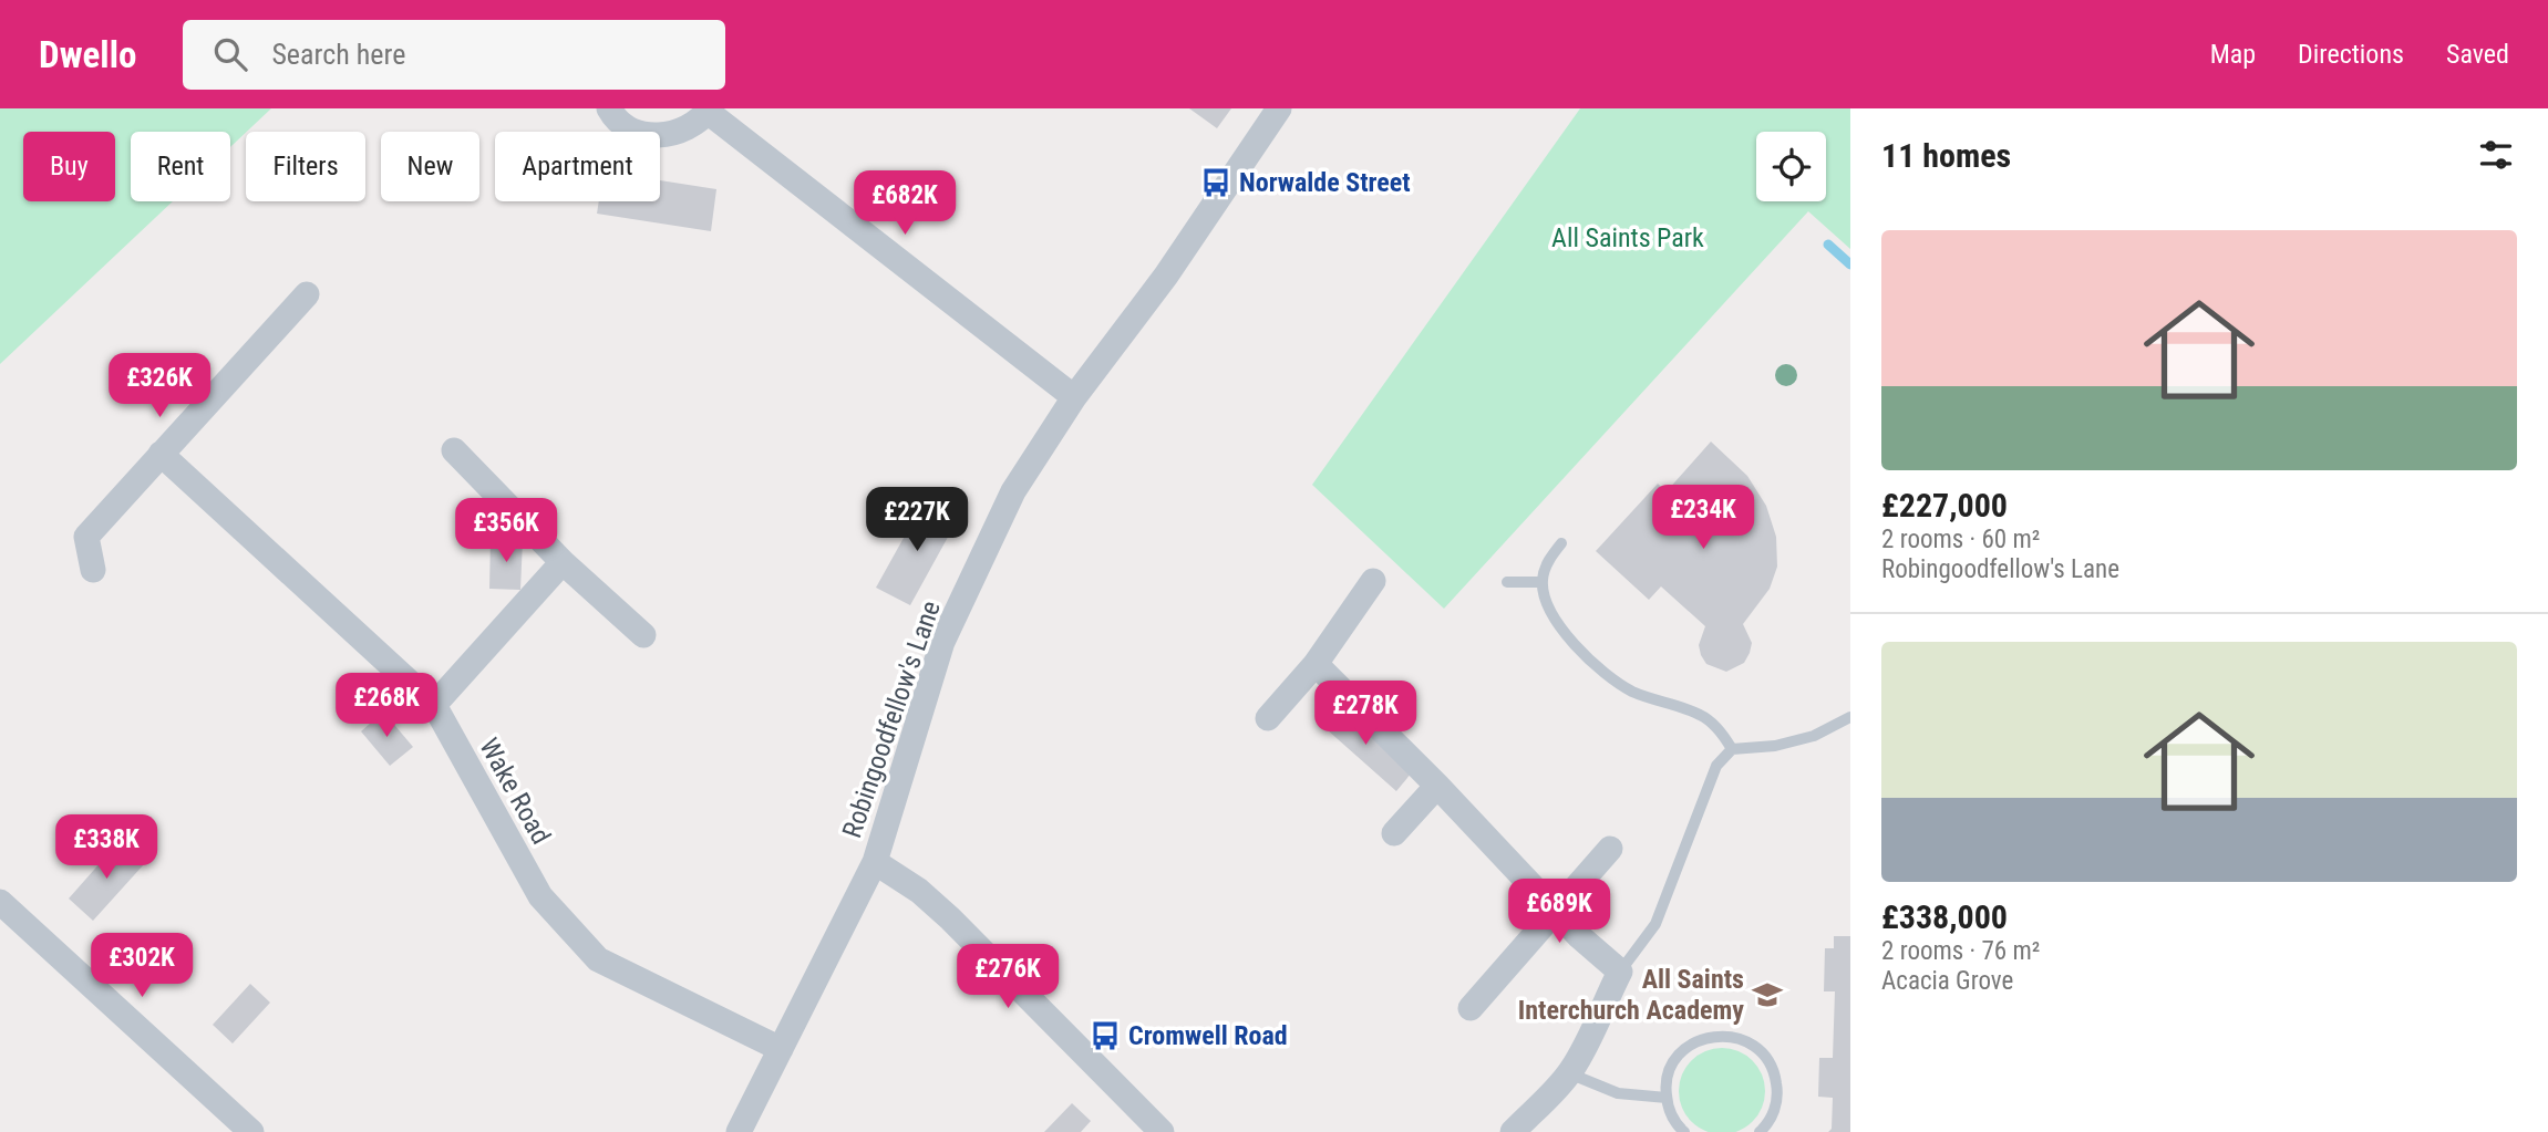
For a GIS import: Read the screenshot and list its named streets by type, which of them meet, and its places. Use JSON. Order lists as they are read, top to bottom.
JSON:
{
  "streets": {
    "street": ["Robingoodfellow's Lane", "Wake Road"]
  },
  "crossings": [
    ["Robingoodfellow's Lane", "Wake Road"]
  ],
  "parks": ["All Saints Park"],
  "places": {
    "bus stop": ["Norwalde Street", "Cromwell Road"],
    "school or university": ["All Saints Interchurch Academy"]
  },
  "page": {
    "header": "Dwello",
    "search": "Search here",
    "nav": ["Map", "Directions", "Saved"],
    "heading": "11 homes",
    "chip": [
      "Buy",
      "Rent",
      "Filters",
      "New",
      "Apartment"
    ],
    "price": [
      "£682K",
      "£326K",
      "£234K",
      "£227K",
      "£356K",
      "£268K",
      "£278K",
      "£338K",
      "£689K",
      "£302K",
      "£276K"
    ],
    "list": [
      {
        "name": "£227,000",
        "note": "2 rooms · 60 m² · Robingoodfellow's Lane"
      },
      {
        "name": "£338,000",
        "note": "2 rooms · 76 m² · Acacia Grove"
      }
    ]
  }
}
